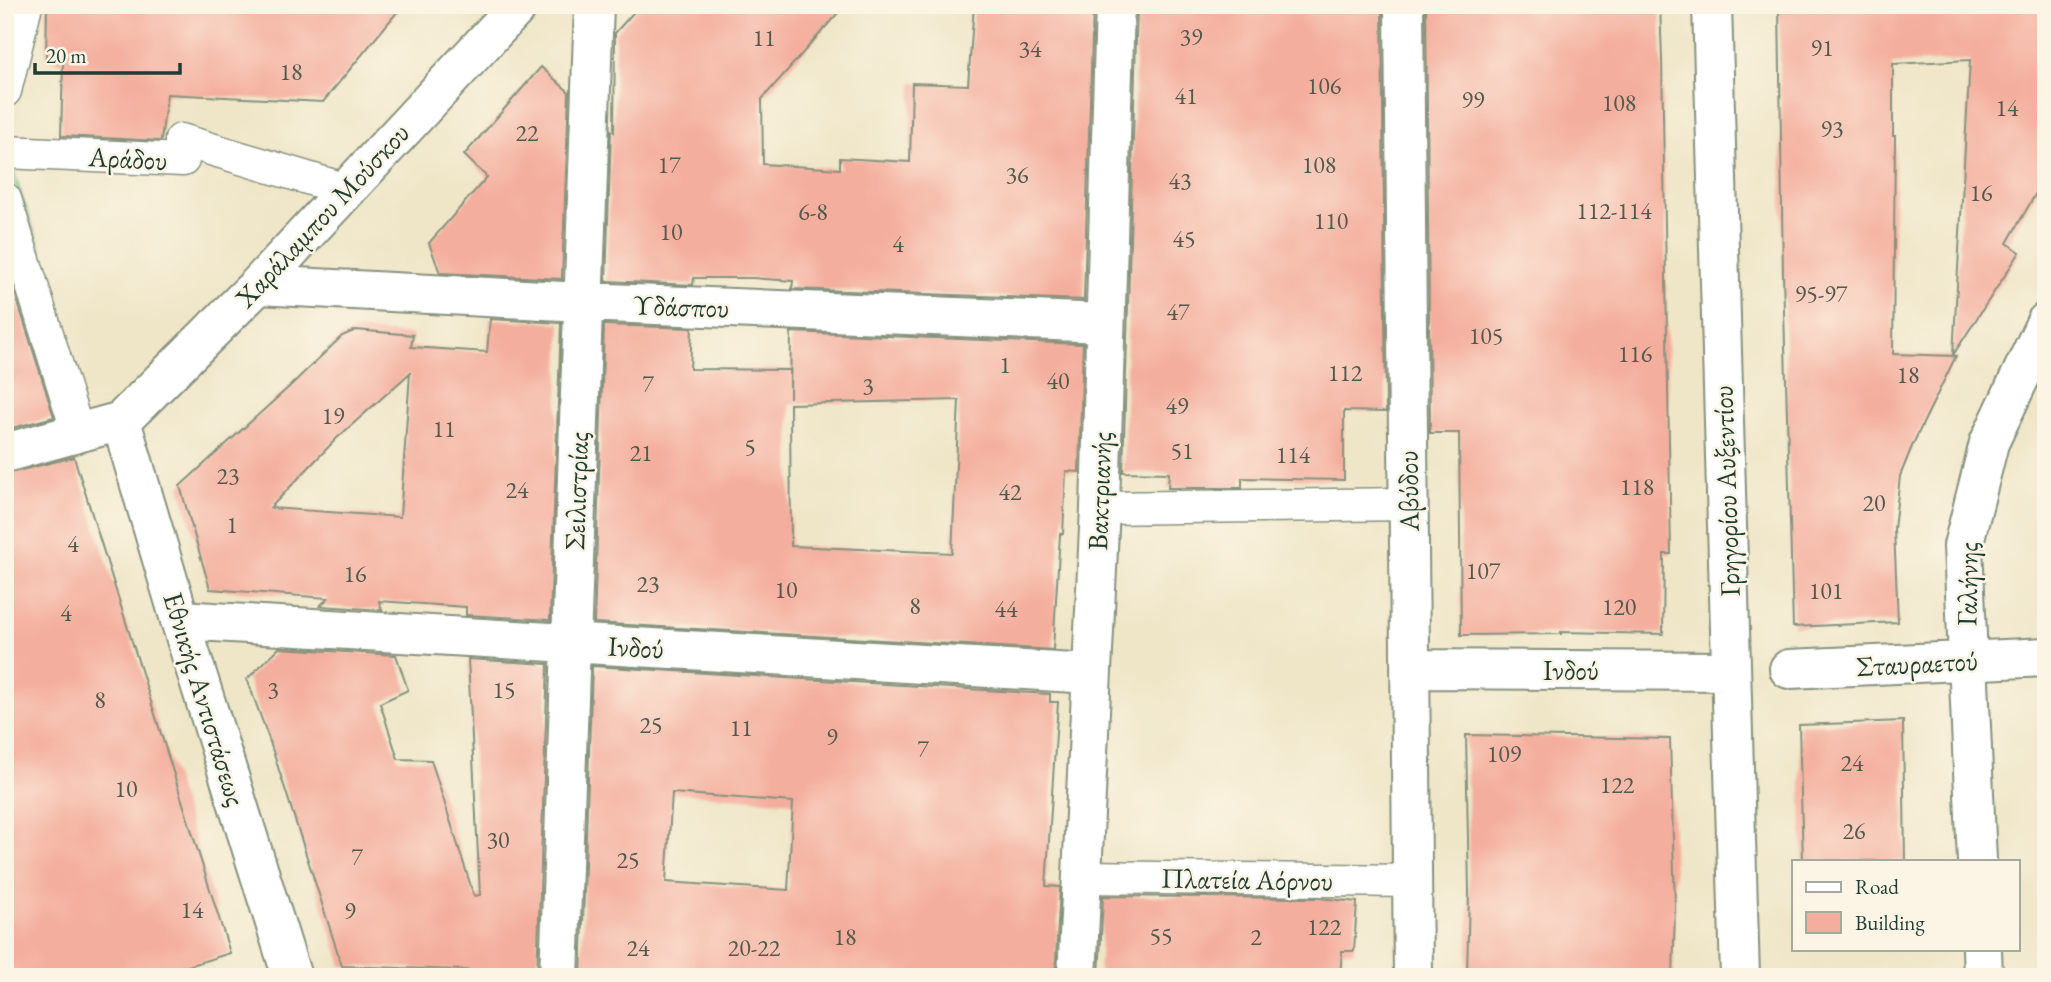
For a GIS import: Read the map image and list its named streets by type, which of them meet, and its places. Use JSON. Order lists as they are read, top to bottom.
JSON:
{
  "streets": {
    "street": [
      "Αράδου",
      "Χαράλαμπου Μούσκου",
      "Υδάσπου",
      "Σειλιστρίας",
      "Βακτριανής",
      "Αβύδου",
      "Γρηγορίου Αυξεντίου",
      "Γαλήνης",
      "Ινδού",
      "Σταυραετού",
      "Εθνικής Αντιστάσεως",
      "Πλατεία Αόρνου"
    ]
  },
  "crossings": [
    ["Αράδου", "Χαράλαμπου Μούσκου"],
    ["Χαράλαμπου Μούσκου", "Υδάσπου"],
    ["Χαράλαμπου Μούσκου", "Εθνικής Αντιστάσεως"],
    ["Υδάσπου", "Σειλιστρίας"],
    ["Υδάσπου", "Βακτριανής"],
    ["Σειλιστρίας", "Ινδού"],
    ["Βακτριανής", "Ινδού"],
    ["Βακτριανής", "Πλατεία Αόρνου"],
    ["Αβύδου", "Ινδού"],
    ["Αβύδου", "Πλατεία Αόρνου"],
    ["Γρηγορίου Αυξεντίου", "Ινδού"],
    ["Γαλήνης", "Σταυραετού"],
    ["Ινδού", "Εθνικής Αντιστάσεως"]
  ],
  "house_numbers": [
    "39",
    "11",
    "91",
    "34",
    "18",
    "106",
    "41",
    "99",
    "108",
    "14",
    "93",
    "22",
    "17",
    "108",
    "36",
    "43",
    "16",
    "112-114",
    "6-8",
    "110",
    "10",
    "45",
    "4",
    "95-97",
    "47",
    "105",
    "116",
    "1",
    "112",
    "18",
    "40",
    "7",
    "3",
    "49",
    "19",
    "11",
    "5",
    "51",
    "21",
    "114",
    "23",
    "118",
    "24",
    "42",
    "20",
    "1",
    "4",
    "107",
    "16",
    "23",
    "10",
    "101",
    "8",
    "120",
    "44",
    "4",
    "3",
    "15",
    "8",
    "25",
    "11",
    "9",
    "7",
    "109",
    "24",
    "122",
    "10",
    "26",
    "30",
    "7",
    "25",
    "14",
    "9",
    "122",
    "55",
    "18",
    "2",
    "24",
    "20-22"
  ],
  "legend": ["Road", "Building"],
  "scale_bar": "20 m"
}
